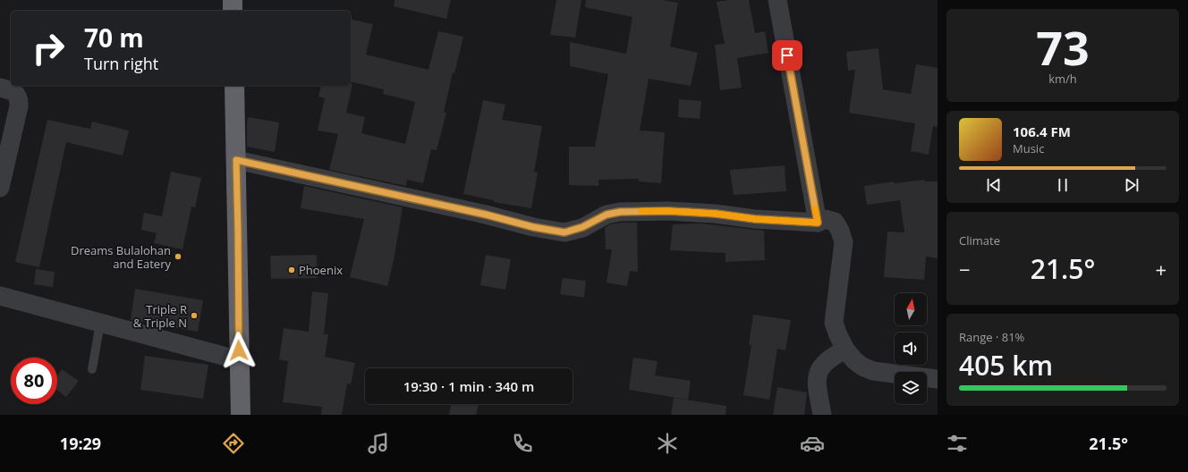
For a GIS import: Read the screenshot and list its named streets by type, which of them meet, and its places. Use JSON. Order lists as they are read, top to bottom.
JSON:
{
  "places": ["Dreams Bulalohan and Eatery", "Phoenix", "Triple R & Triple N"],
  "north": "top",
  "page": {
    "tile": [
      ["73", "km/h"],
      "Climate",
      ["Range · 81%", "405 km"]
    ],
    "turn": ["70 m", "Turn right"],
    "song": ["106.4 FM", "Music"],
    "heat": ["−", "21.5°", "+"],
    "limit": "80",
    "trip": "19:30 · 1 min · 340 m",
    "tabs": ["19:29", "21.5°"]
  }
}
